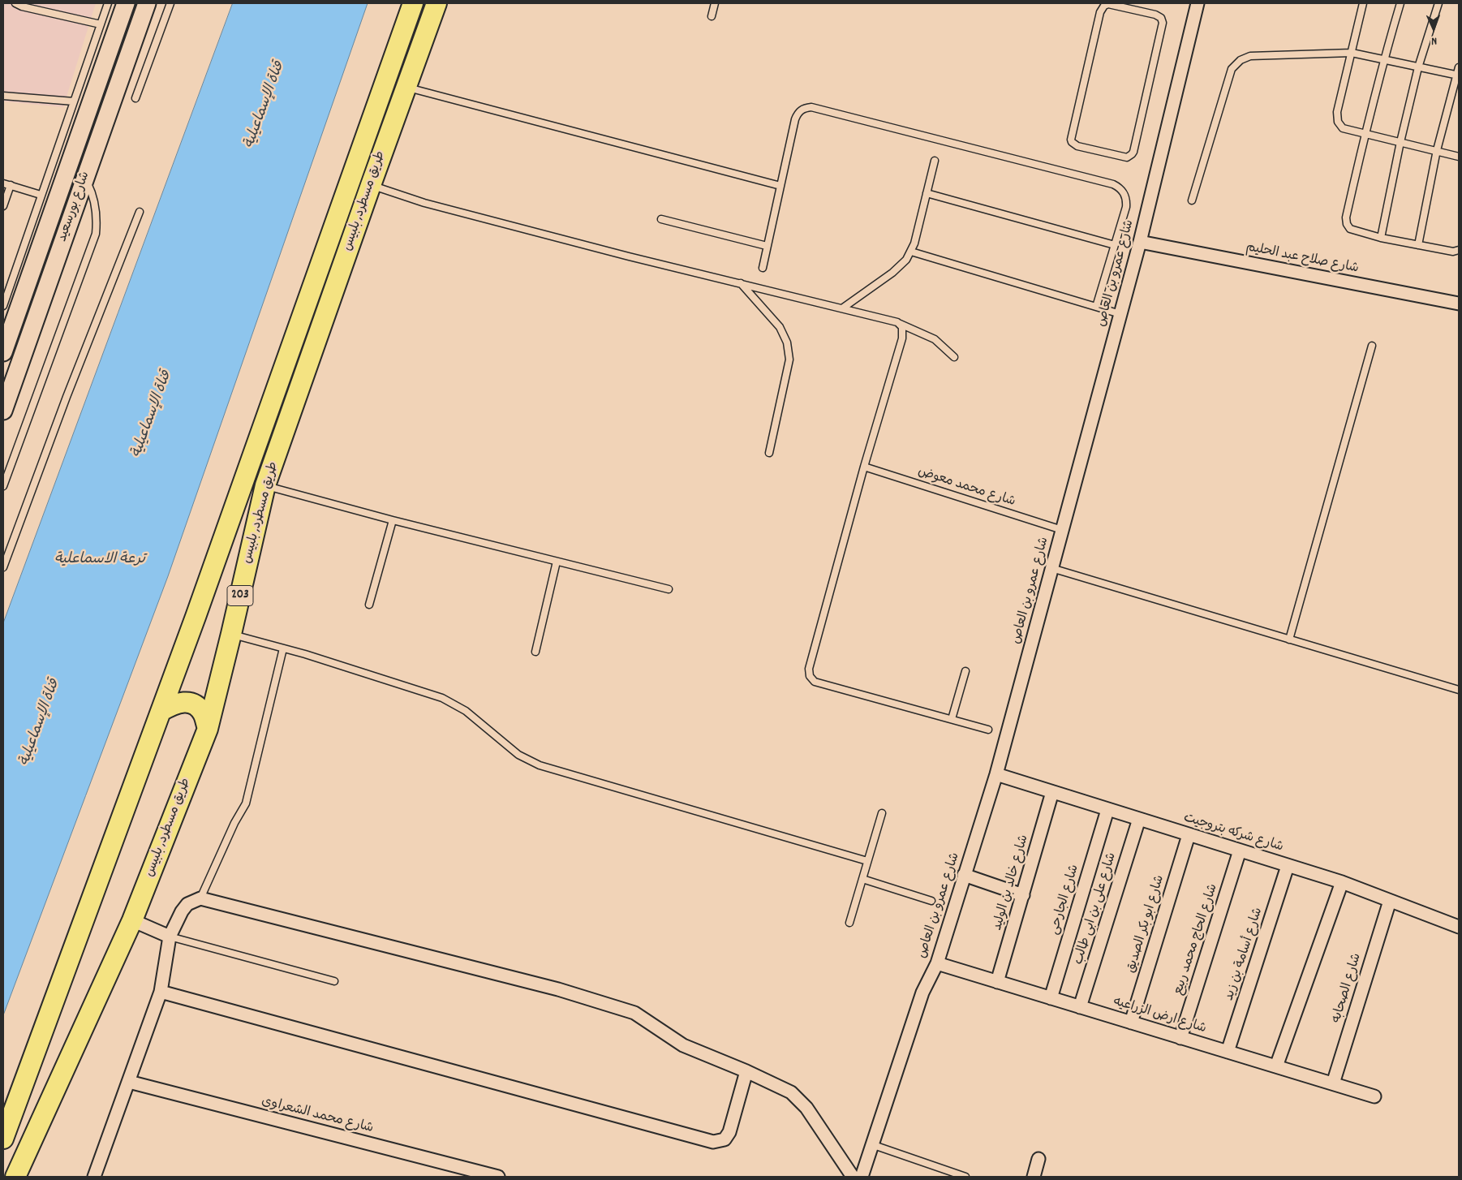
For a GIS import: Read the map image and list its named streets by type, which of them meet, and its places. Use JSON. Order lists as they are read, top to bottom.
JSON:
{
  "streets": {
    "main road": ["طريق مسطرد, بلبيس", "شارع بورسعيد", "203"],
    "street": [
      "شارع صلاح عبد الحليم",
      "شارع عمرو بن العاص",
      "شارع شركه بتروجيت",
      "شارع خالد بن الوليد",
      "شارع الجارحى",
      "شارع على بن ابى طالب",
      "شارع ابو بكر الصديق",
      "شارع الحاج محمد ربيع",
      "شارع أسامة بن زيد",
      "شارع الصحابه",
      "شارع ارض الزراعيه",
      "شارع محمد الشعراوى"
    ],
    "lane": ["شارع محمد معوض"]
  },
  "crossings": [
    ["شارع صلاح عبد الحليم", "شارع عمرو بن العاص"],
    ["شارع عمرو بن العاص", "شارع محمد معوض"],
    ["شارع عمرو بن العاص", "شارع شركه بتروجيت"],
    ["شارع عمرو بن العاص", "شارع ارض الزراعيه"],
    ["شارع شركه بتروجيت", "شارع خالد بن الوليد"],
    ["شارع شركه بتروجيت", "شارع الجارحى"],
    ["شارع شركه بتروجيت", "شارع على بن ابى طالب"],
    ["شارع شركه بتروجيت", "شارع ابو بكر الصديق"],
    ["شارع شركه بتروجيت", "شارع الحاج محمد ربيع"],
    ["شارع شركه بتروجيت", "شارع أسامة بن زيد"],
    ["شارع شركه بتروجيت", "شارع الصحابه"],
    ["شارع خالد بن الوليد", "شارع ارض الزراعيه"],
    ["شارع الجارحى", "شارع ارض الزراعيه"],
    ["شارع على بن ابى طالب", "شارع ارض الزراعيه"],
    ["شارع ابو بكر الصديق", "شارع ارض الزراعيه"],
    ["شارع الحاج محمد ربيع", "شارع ارض الزراعيه"],
    ["شارع أسامة بن زيد", "شارع ارض الزراعيه"],
    ["شارع الصحابه", "شارع ارض الزراعيه"]
  ],
  "water": ["قناة الإسماعيلية", "ترعة الاسماعلية"],
  "north": "bottom"
}
